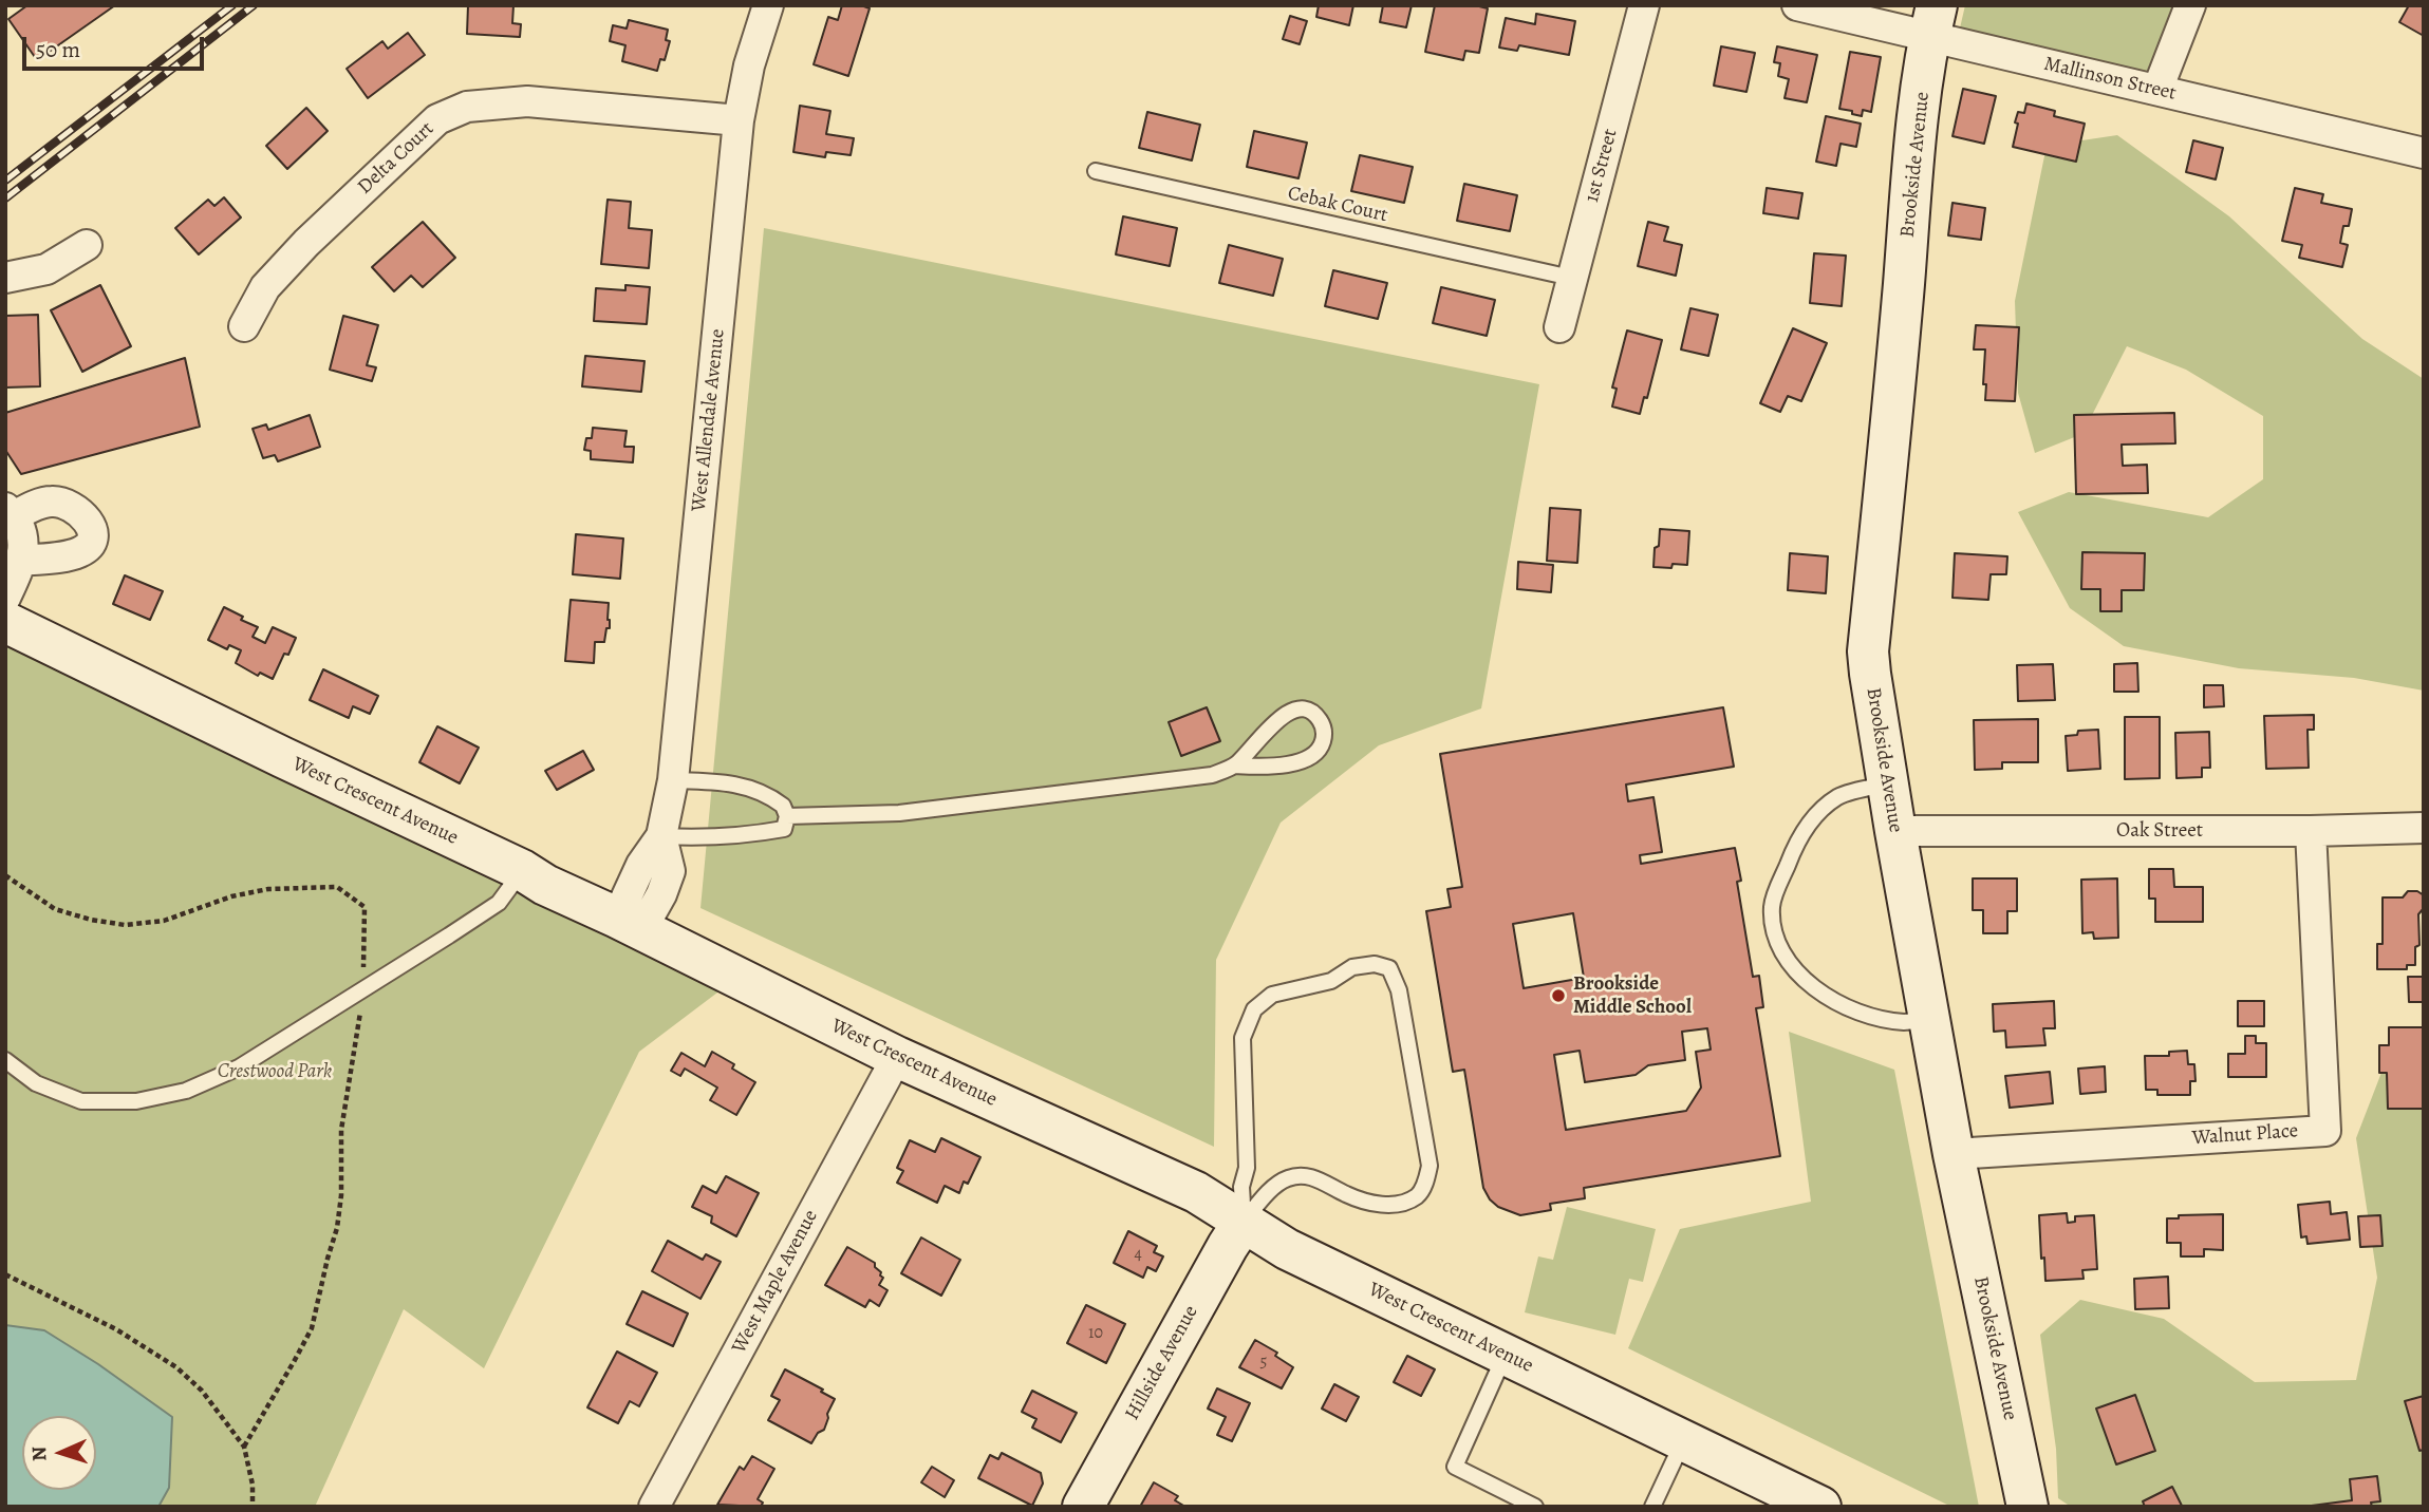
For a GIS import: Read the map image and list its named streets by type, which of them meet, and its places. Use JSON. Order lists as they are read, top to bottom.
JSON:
{
  "streets": {
    "main road": ["Brookside Avenue", "West Crescent Avenue", "Hillside Avenue"],
    "street": [
      "Mallinson Street",
      "Delta Court",
      "1st Street",
      "West Allendale Avenue",
      "Oak Street",
      "Walnut Place",
      "West Maple Avenue"
    ],
    "lane": ["Cebak Court"]
  },
  "crossings": [
    ["Mallinson Street", "Brookside Avenue"],
    ["Delta Court", "West Allendale Avenue"],
    ["Brookside Avenue", "Oak Street"],
    ["Brookside Avenue", "Walnut Place"],
    ["1st Street", "Cebak Court"],
    ["West Allendale Avenue", "West Crescent Avenue"],
    ["West Crescent Avenue", "West Maple Avenue"],
    ["West Crescent Avenue", "Hillside Avenue"],
    ["Oak Street", "Walnut Place"]
  ],
  "parks": ["Crestwood Park"],
  "places": ["Brookside Middle School"],
  "house_numbers": ["4", "10", "5"],
  "scale_bar": "50 m",
  "north": "left"
}
